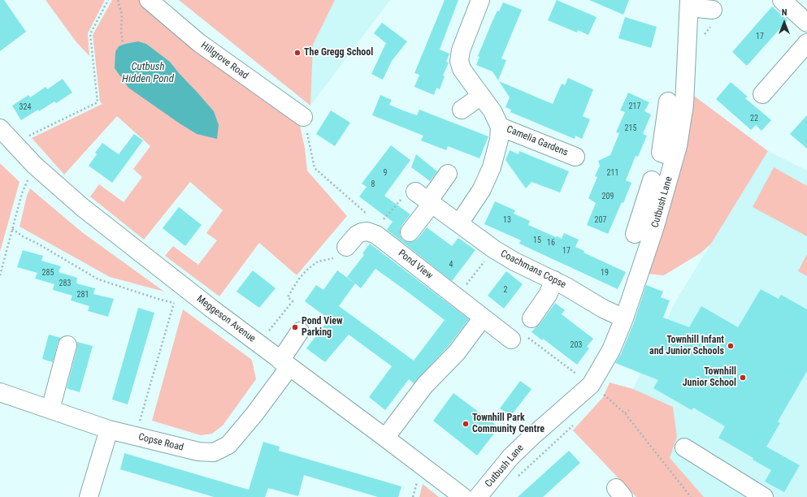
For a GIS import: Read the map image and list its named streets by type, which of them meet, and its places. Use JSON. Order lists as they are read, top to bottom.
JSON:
{
  "streets": {
    "street": [
      "Hillgrove Road",
      "Camelia Gardens",
      "Cutbush Lane",
      "Pond View",
      "Coachmans Copse",
      "Meggeson Avenue",
      "Copse Road"
    ]
  },
  "crossings": [
    ["Camelia Gardens", "Coachmans Copse"],
    ["Cutbush Lane", "Coachmans Copse"],
    ["Meggeson Avenue", "Copse Road"]
  ],
  "water": ["Cutbush Hidden Pond"],
  "places": [
    "The Gregg School",
    "Pond View Parking",
    "Townhill Infant and Junior Schools",
    "Townhill Junior School",
    "Townhill Park Community Centre"
  ],
  "house_numbers": [
    "17",
    "217",
    "324",
    "22",
    "215",
    "9",
    "211",
    "8",
    "209",
    "13",
    "207",
    "15",
    "16",
    "17",
    "4",
    "285",
    "19",
    "283",
    "2",
    "281",
    "203"
  ],
  "north": "top"
}
